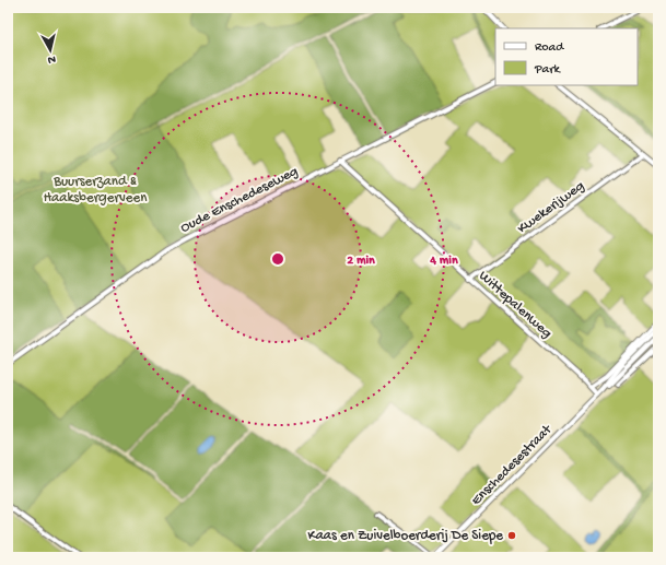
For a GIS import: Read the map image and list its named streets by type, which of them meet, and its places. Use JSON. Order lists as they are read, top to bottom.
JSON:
{
  "streets": {
    "street": [
      "Oude Enschedeseweg",
      "Kwekerijweg",
      "Wittepalenweg",
      "Enschedesestraat"
    ]
  },
  "crossings": [
    ["Oude Enschedeseweg", "Wittepalenweg"],
    ["Kwekerijweg", "Wittepalenweg"],
    ["Wittepalenweg", "Enschedesestraat"]
  ],
  "parks": ["Buurserzand & Haaksbergerveen"],
  "places": ["Kaas en Zuivelboerderij De Siepe"],
  "legend": ["Road", "Park"],
  "north": "bottom",
  "rings": ["2 min", "4 min"]
}
